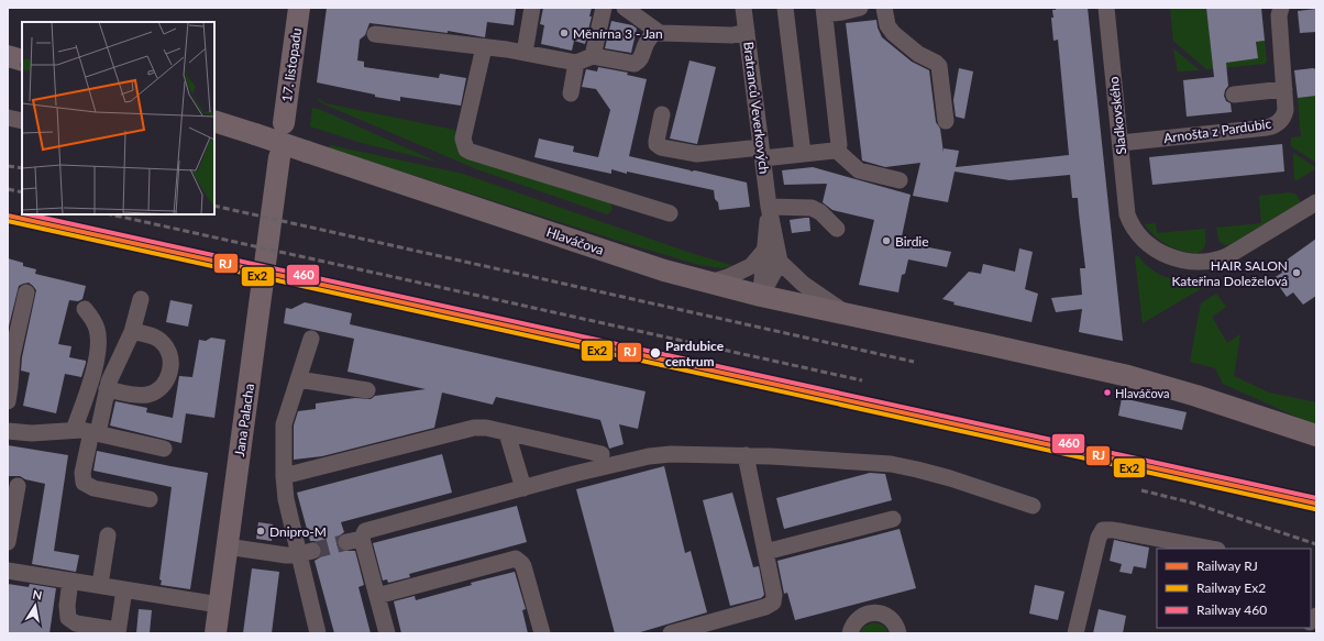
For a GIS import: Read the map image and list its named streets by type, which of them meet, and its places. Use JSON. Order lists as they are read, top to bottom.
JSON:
{
  "streets": {
    "main road": ["17. listopadu", "Hlaváčova", "Jana Palacha"],
    "street": ["Bratranců Veverkových", "Sladkovského", "Arnošta z Pardubic"]
  },
  "crossings": [
    ["Bratranců Veverkových", "Hlaváčova"],
    ["Sladkovského", "Arnošta z Pardubic"]
  ],
  "places": [
    "Měnírna 3 - Jan",
    "Birdie",
    "HAIR SALON Kateřina Doleželová",
    "Pardubice centrum",
    "Hlaváčova",
    "Dnipro-M"
  ],
  "lines": ["rail line 460", "rail line RJ", "rail line Ex2"],
  "legend": ["Railway RJ", "Railway Ex2", "Railway 460"],
  "north": "top"
}
